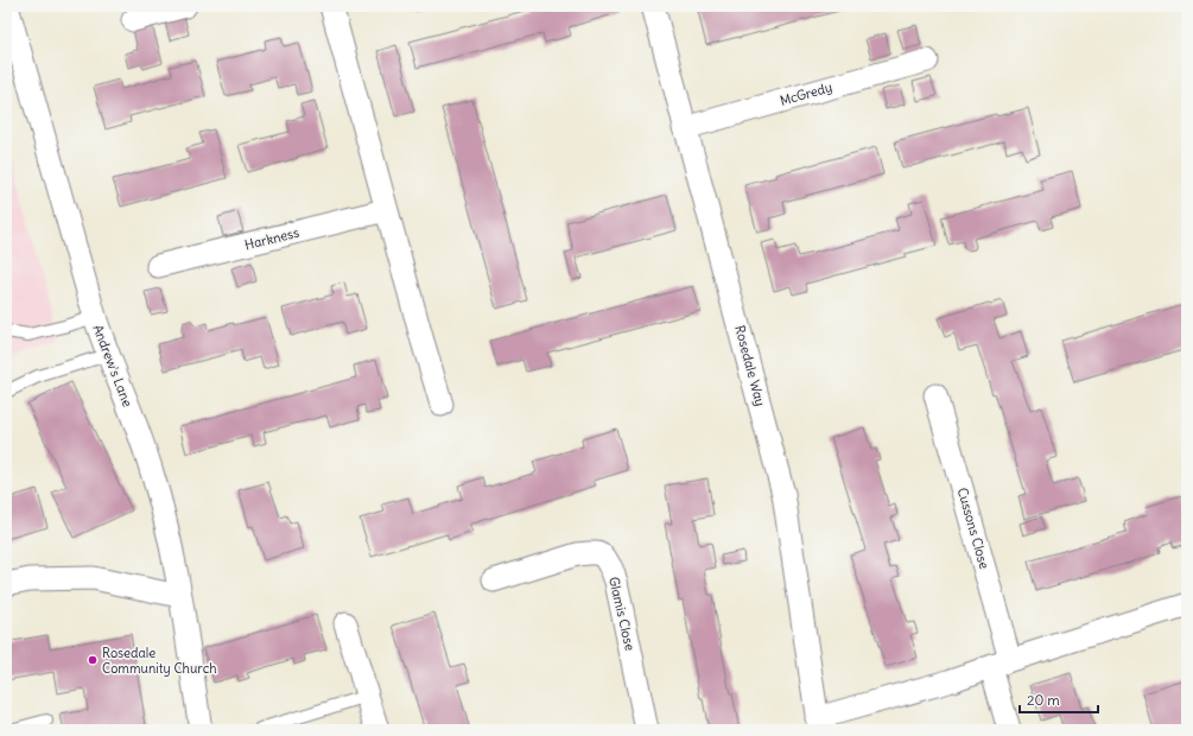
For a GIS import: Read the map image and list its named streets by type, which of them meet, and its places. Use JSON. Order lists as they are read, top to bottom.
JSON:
{
  "streets": {
    "street": [
      "McGredy",
      "Harkness",
      "Andrew's Lane",
      "Rosedale Way",
      "Cussons Close",
      "Glamis Close"
    ]
  },
  "crossings": [
    ["McGredy", "Rosedale Way"]
  ],
  "places": ["Rosedale Community Church"],
  "scale_bar": "20 m"
}
